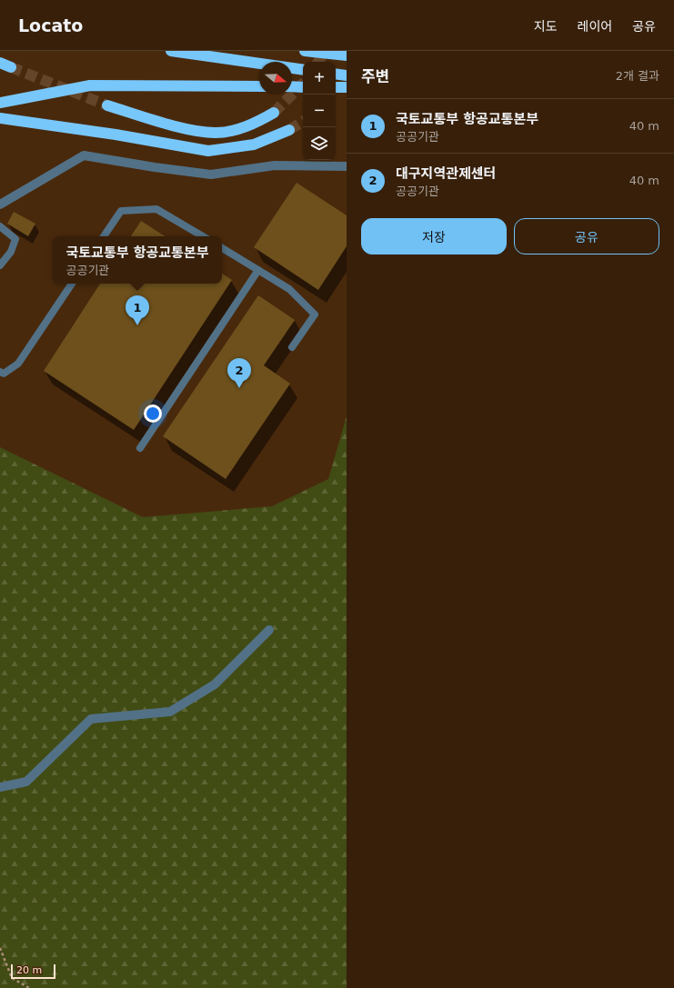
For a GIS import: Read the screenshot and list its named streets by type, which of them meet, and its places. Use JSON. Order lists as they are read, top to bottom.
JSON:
{
  "scale_bar": "20 m",
  "north": "right",
  "page": {
    "header": "Locato",
    "nav": ["지도", "레이어", "공유"],
    "heading": ["주변", "2개 결과"],
    "map_buttons": ["+", "−"],
    "list": [
      {
        "mark": "1",
        "name": "국토교통부 항공교통본부",
        "note": "공공기관",
        "value": "40 m"
      },
      {
        "mark": "2",
        "name": "대구지역관제센터",
        "note": "공공기관",
        "value": "40 m"
      }
    ],
    "buttons": ["저장", "공유"],
    "popup": ["국토교통부 항공교통본부", "공공기관"],
    "pins": ["1", "2"],
    "scale": "20 m"
  }
}
